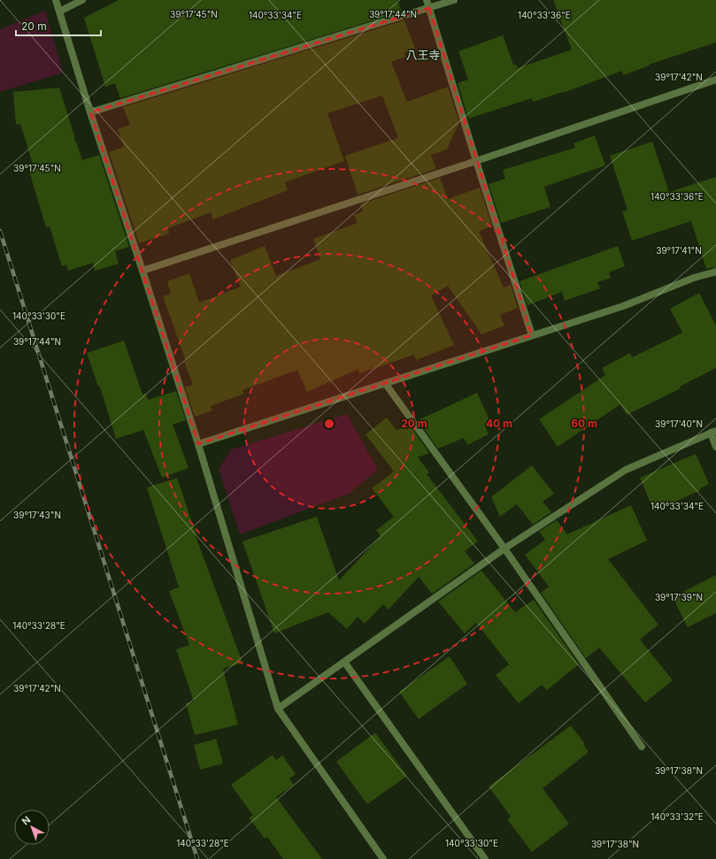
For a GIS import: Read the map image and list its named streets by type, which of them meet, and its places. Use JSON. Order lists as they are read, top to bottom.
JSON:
{
  "districts": ["八王寺"],
  "scale_bar": "20 m",
  "north": "top left",
  "coordinates": [
    "39°17'45\"N",
    "39°17'44\"N",
    "140°33'34\"E",
    "140°33'36\"E",
    "39°17'42\"N",
    "39°17'41\"N",
    "140°33'30\"E",
    "39°17'40\"N",
    "39°17'43\"N",
    "39°17'39\"N",
    "140°33'28\"E",
    "39°17'38\"N",
    "140°33'32\"E"
  ],
  "rings": ["20 m", "40 m", "60 m"]
}
